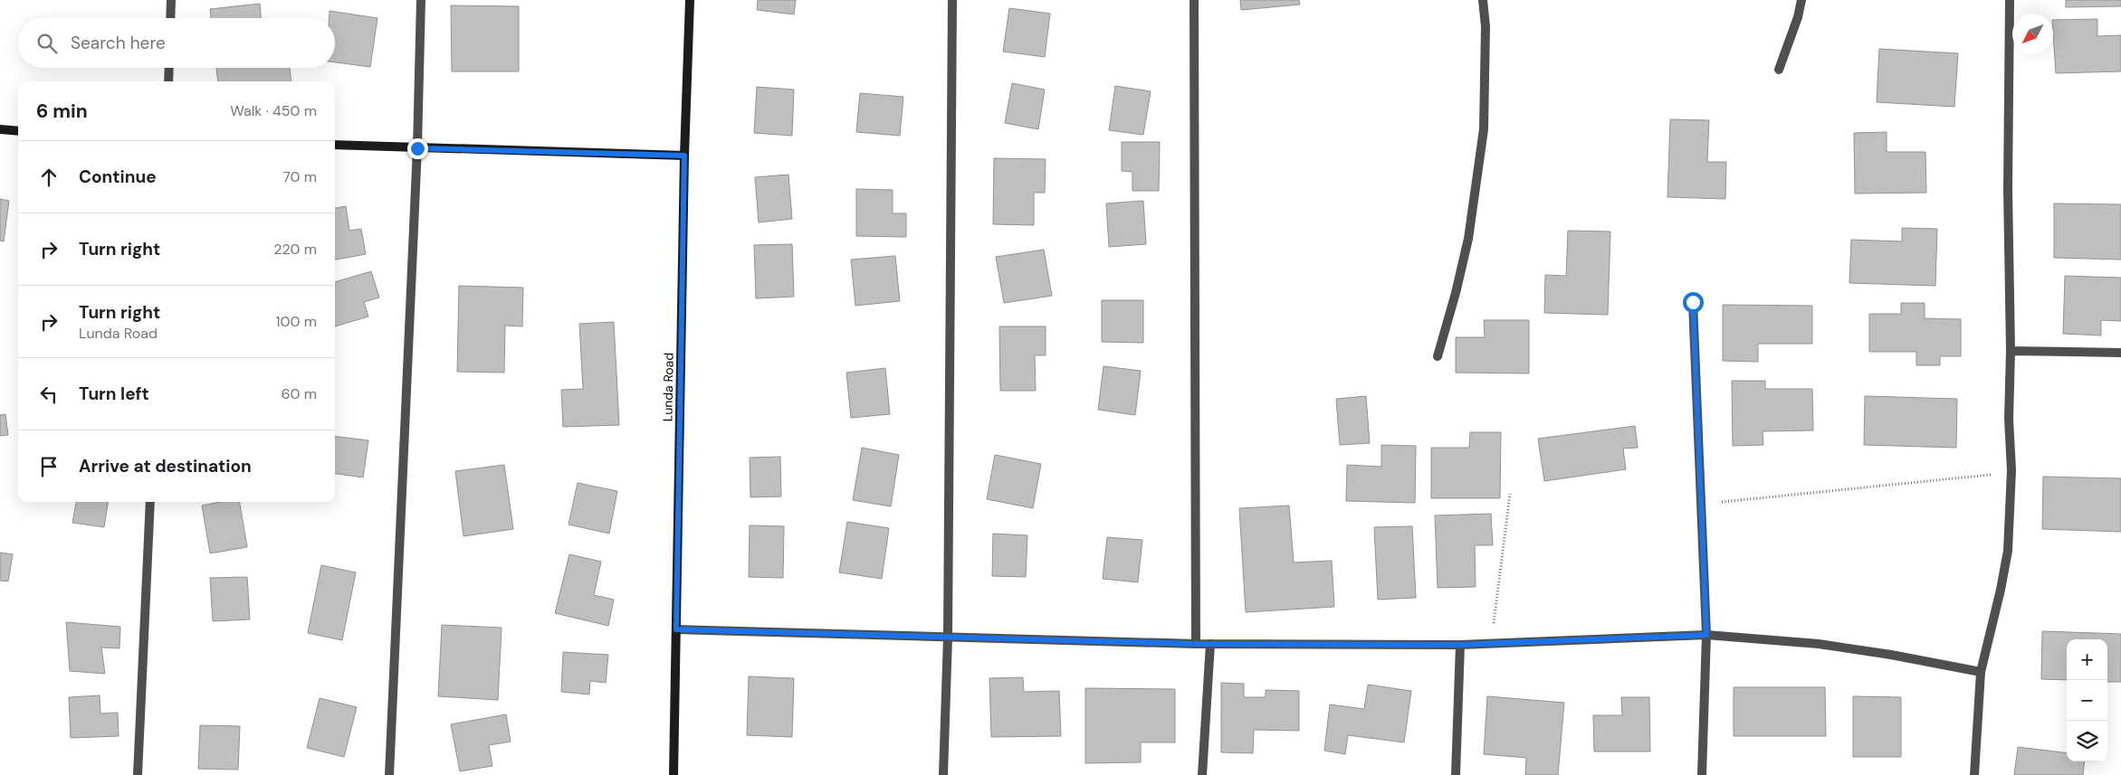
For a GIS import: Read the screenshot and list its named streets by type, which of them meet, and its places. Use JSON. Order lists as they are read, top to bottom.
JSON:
{
  "streets": {
    "street": ["Lunda Road"]
  },
  "north": "bottom left",
  "page": {
    "search": "Search here",
    "heading": ["6 min", "Walk · 450 m"],
    "list": [
      ["Continue", "70 m"],
      ["Turn right", "220 m"],
      ["Turn right", "Lunda Road", "100 m"],
      ["Turn left", "60 m"],
      "Arrive at destination"
    ],
    "map_buttons": ["+", "−"]
  }
}
